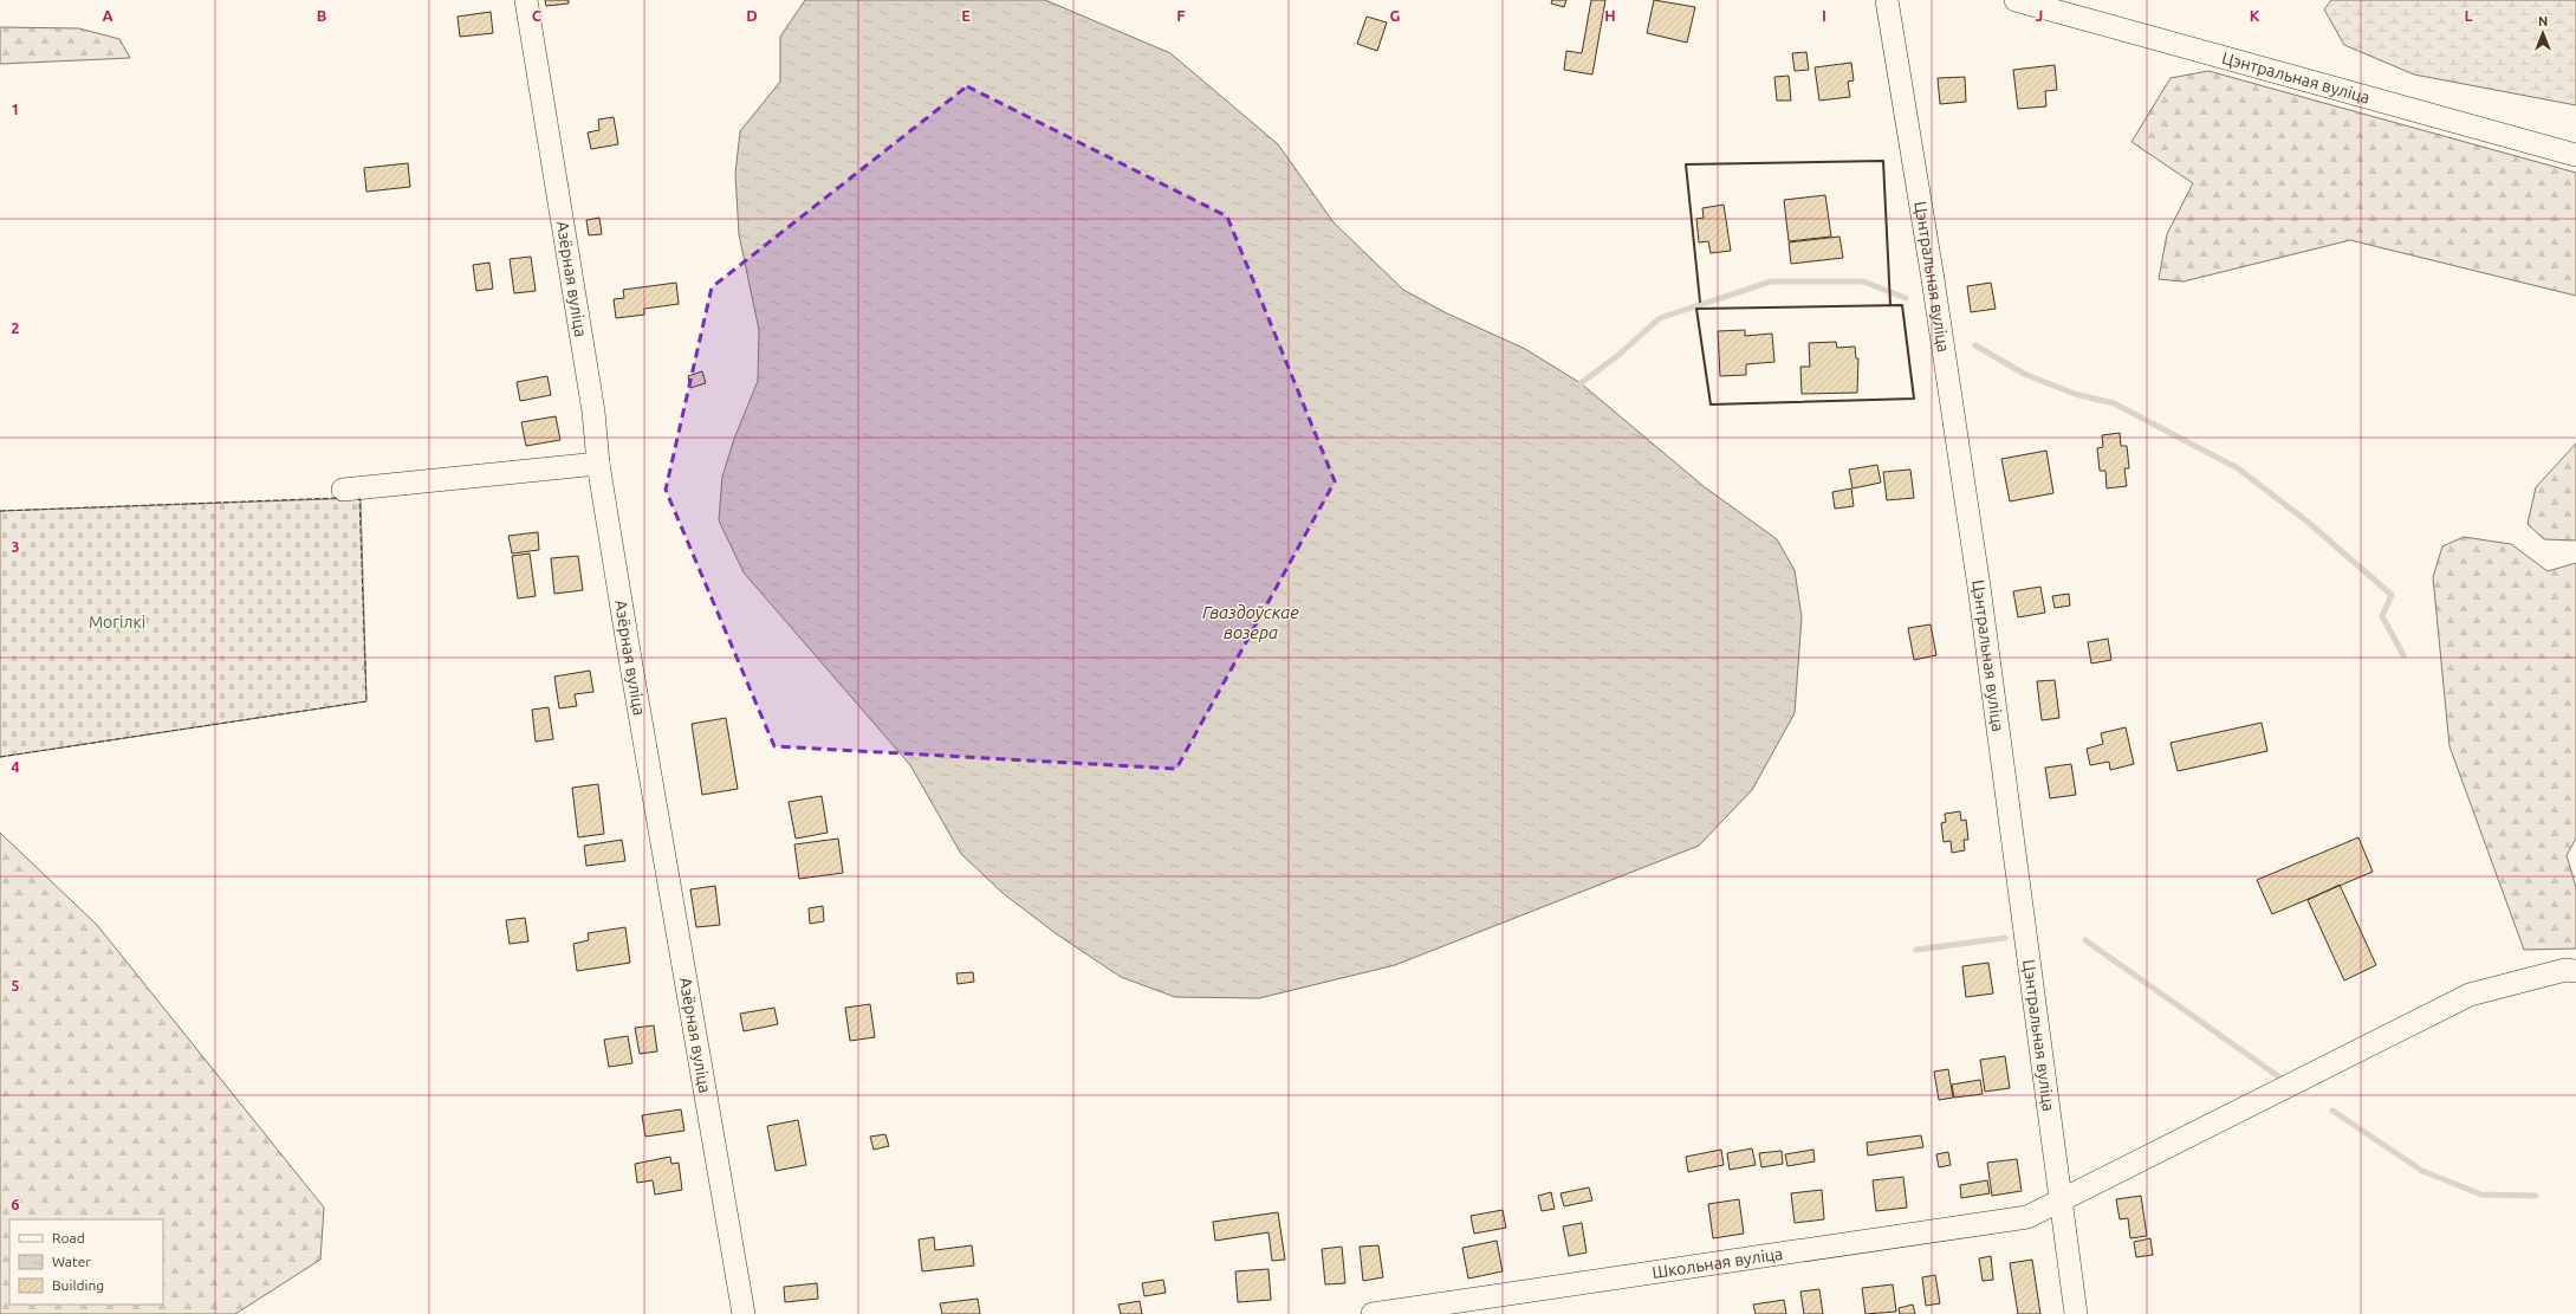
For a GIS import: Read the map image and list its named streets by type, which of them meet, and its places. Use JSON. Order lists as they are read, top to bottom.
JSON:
{
  "streets": {
    "street": ["Цэнтральная вуліца", "Азёрная вуліца", "Школьная вуліца"]
  },
  "crossings": [
    ["Цэнтральная вуліца", "Школьная вуліца"]
  ],
  "water": ["Гваздоўскае возера"],
  "parks": ["Могілкі"],
  "legend": ["Road", "Water", "Building"],
  "north": "top",
  "grid": {
    "columns": [
      "A",
      "B",
      "C",
      "D",
      "E",
      "F",
      "G",
      "H",
      "I",
      "J",
      "K",
      "L"
    ],
    "rows": [
      "1",
      "2",
      "3",
      "4",
      "5",
      "6"
    ]
  }
}
